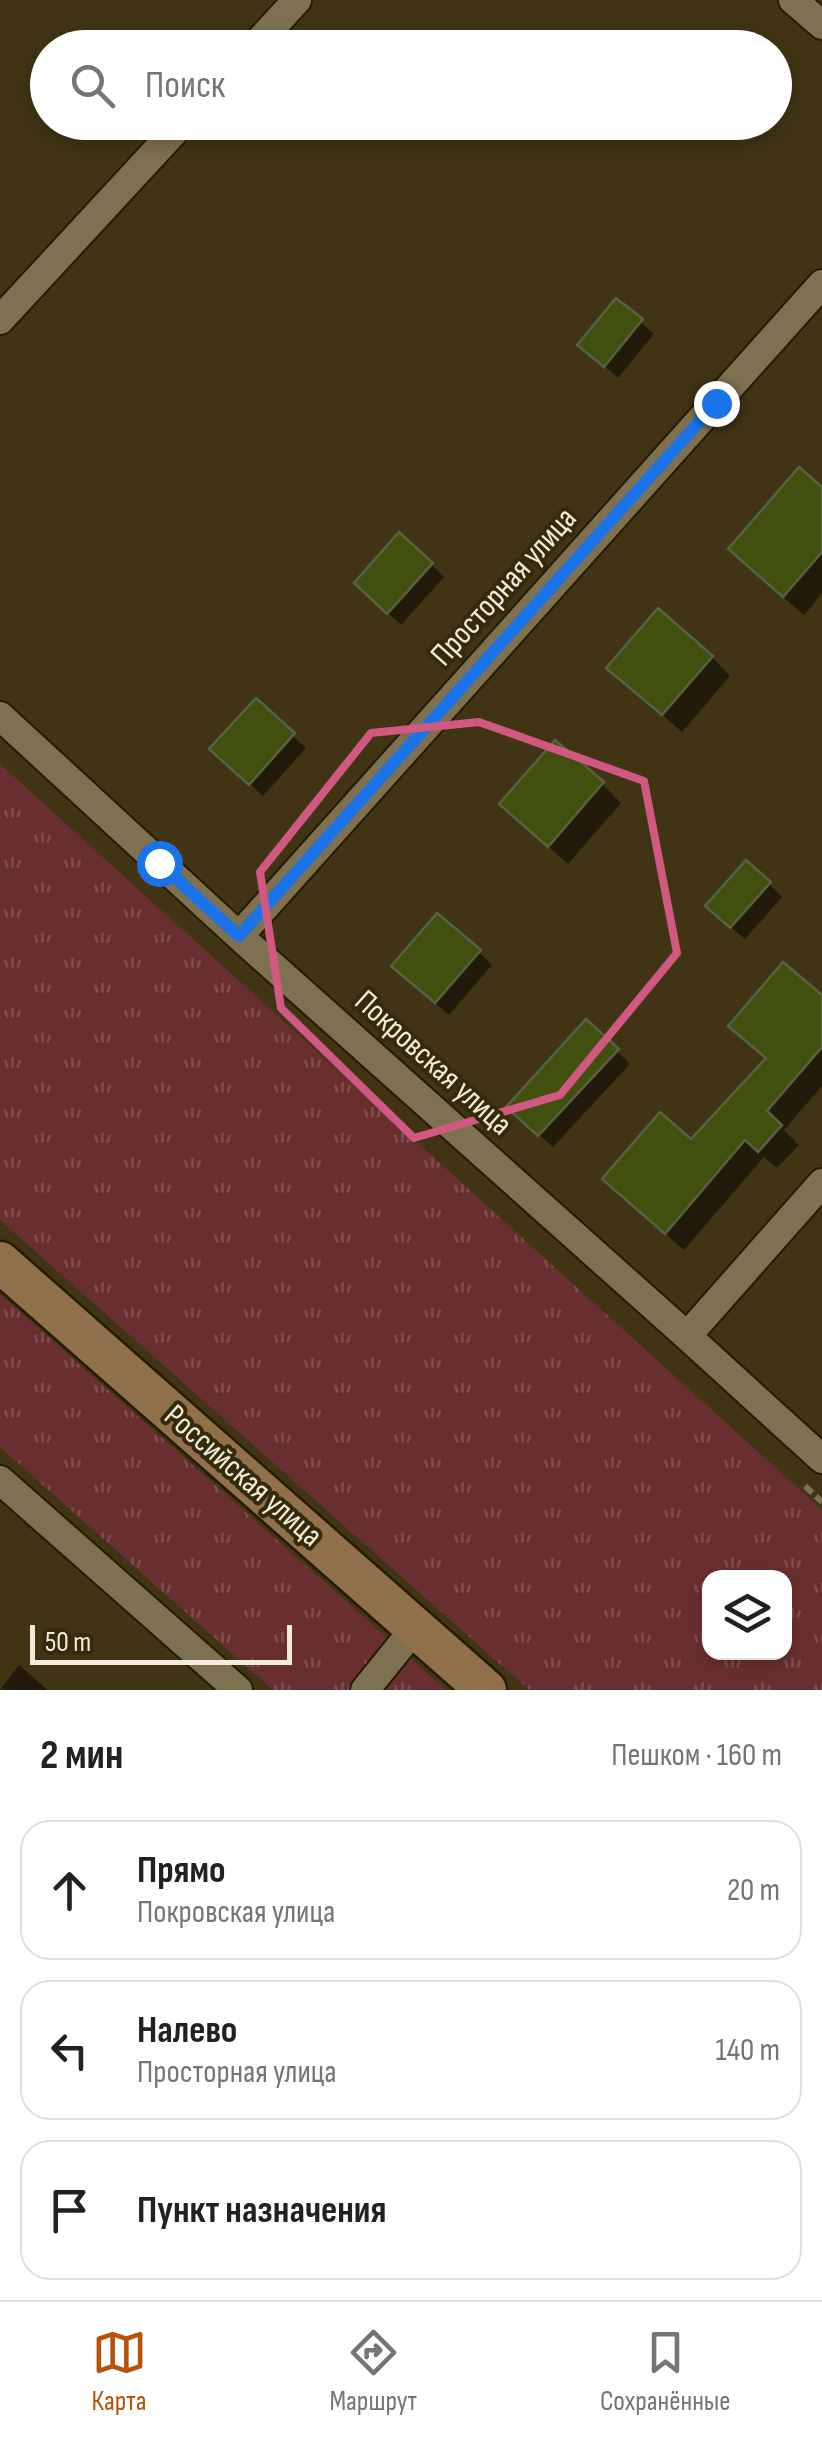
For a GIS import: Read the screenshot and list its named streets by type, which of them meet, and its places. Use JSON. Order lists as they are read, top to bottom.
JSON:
{
  "streets": {
    "main road": ["Российская улица"],
    "street": ["Просторная улица", "Покровская улица"]
  },
  "crossings": [
    ["Просторная улица", "Покровская улица"]
  ],
  "scale_bar": "50 m",
  "page": {
    "search": "Поиск",
    "scale": "50 m",
    "heading": ["2 мин", "Пешком · 160 m"],
    "list": [
      ["Прямо", "Покровская улица", "20 m"],
      ["Налево", "Просторная улица", "140 m"],
      "Пункт назначения"
    ],
    "nav": ["Карта", "Маршрут", "Сохранённые"]
  }
}
